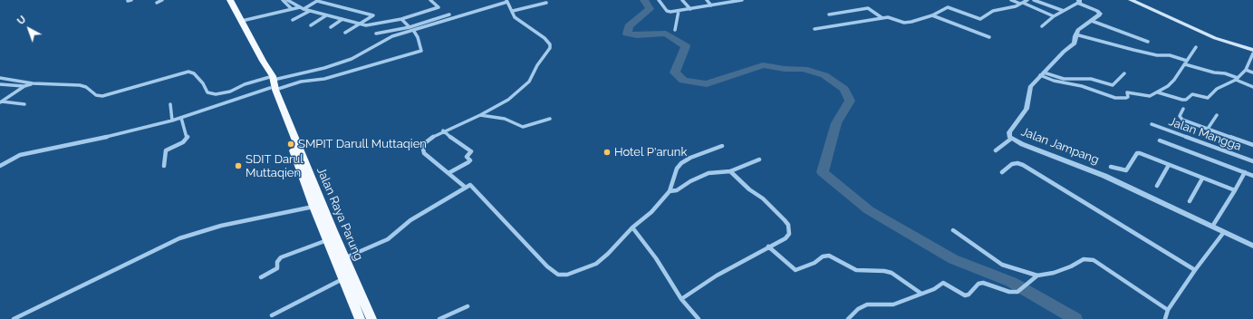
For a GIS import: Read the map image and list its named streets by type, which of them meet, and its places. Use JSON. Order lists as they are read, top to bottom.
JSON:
{
  "streets": {
    "highway": ["Jalan Raya Parung"],
    "street": ["Jalan Mangga", "Jalan Jampang"]
  },
  "places": ["SMPIT Darull Muttaqien", "Hotel P'arunk", "SDIT Darul Muttaqien"],
  "north": "top left"
}
